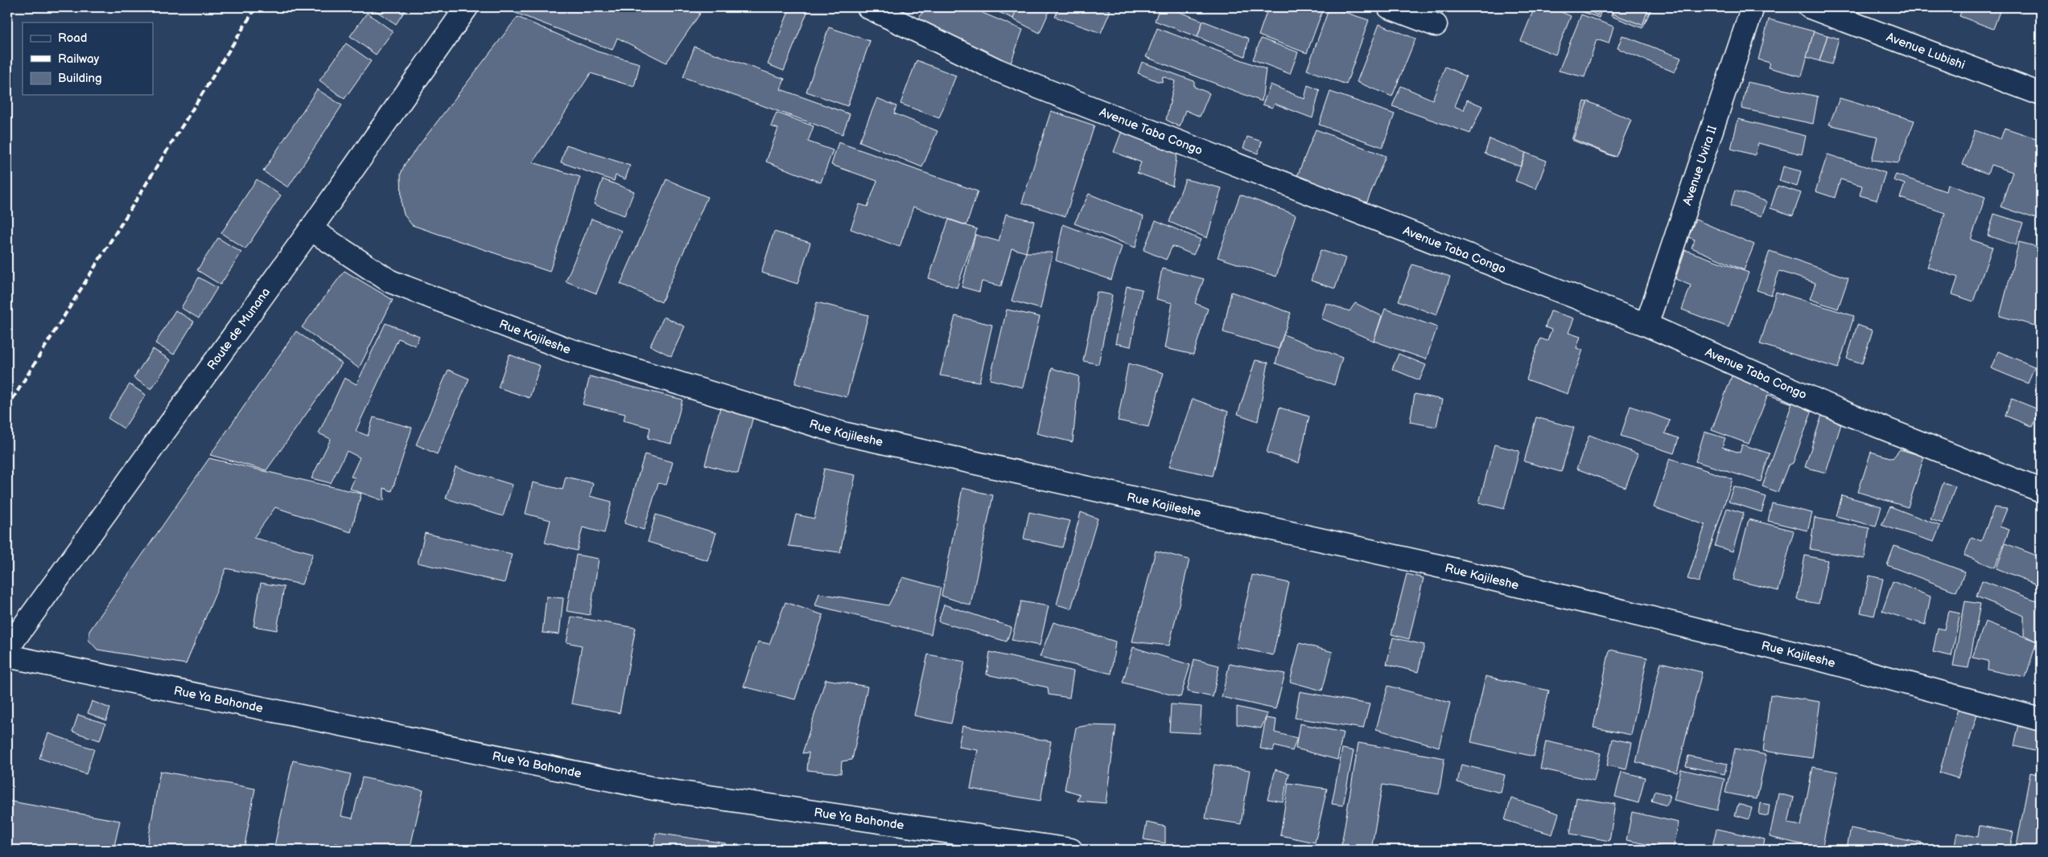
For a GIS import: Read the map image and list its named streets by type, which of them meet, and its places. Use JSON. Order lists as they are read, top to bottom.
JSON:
{
  "streets": {
    "street": [
      "Avenue Lubishi",
      "Avenue Taba Congo",
      "Avenue Uvira II",
      "Route de Munana",
      "Rue Kajileshe",
      "Rue Ya Bahonde"
    ]
  },
  "crossings": [
    ["Avenue Taba Congo", "Avenue Uvira II"],
    ["Route de Munana", "Rue Kajileshe"]
  ],
  "legend": ["Road", "Railway", "Building"]
}
